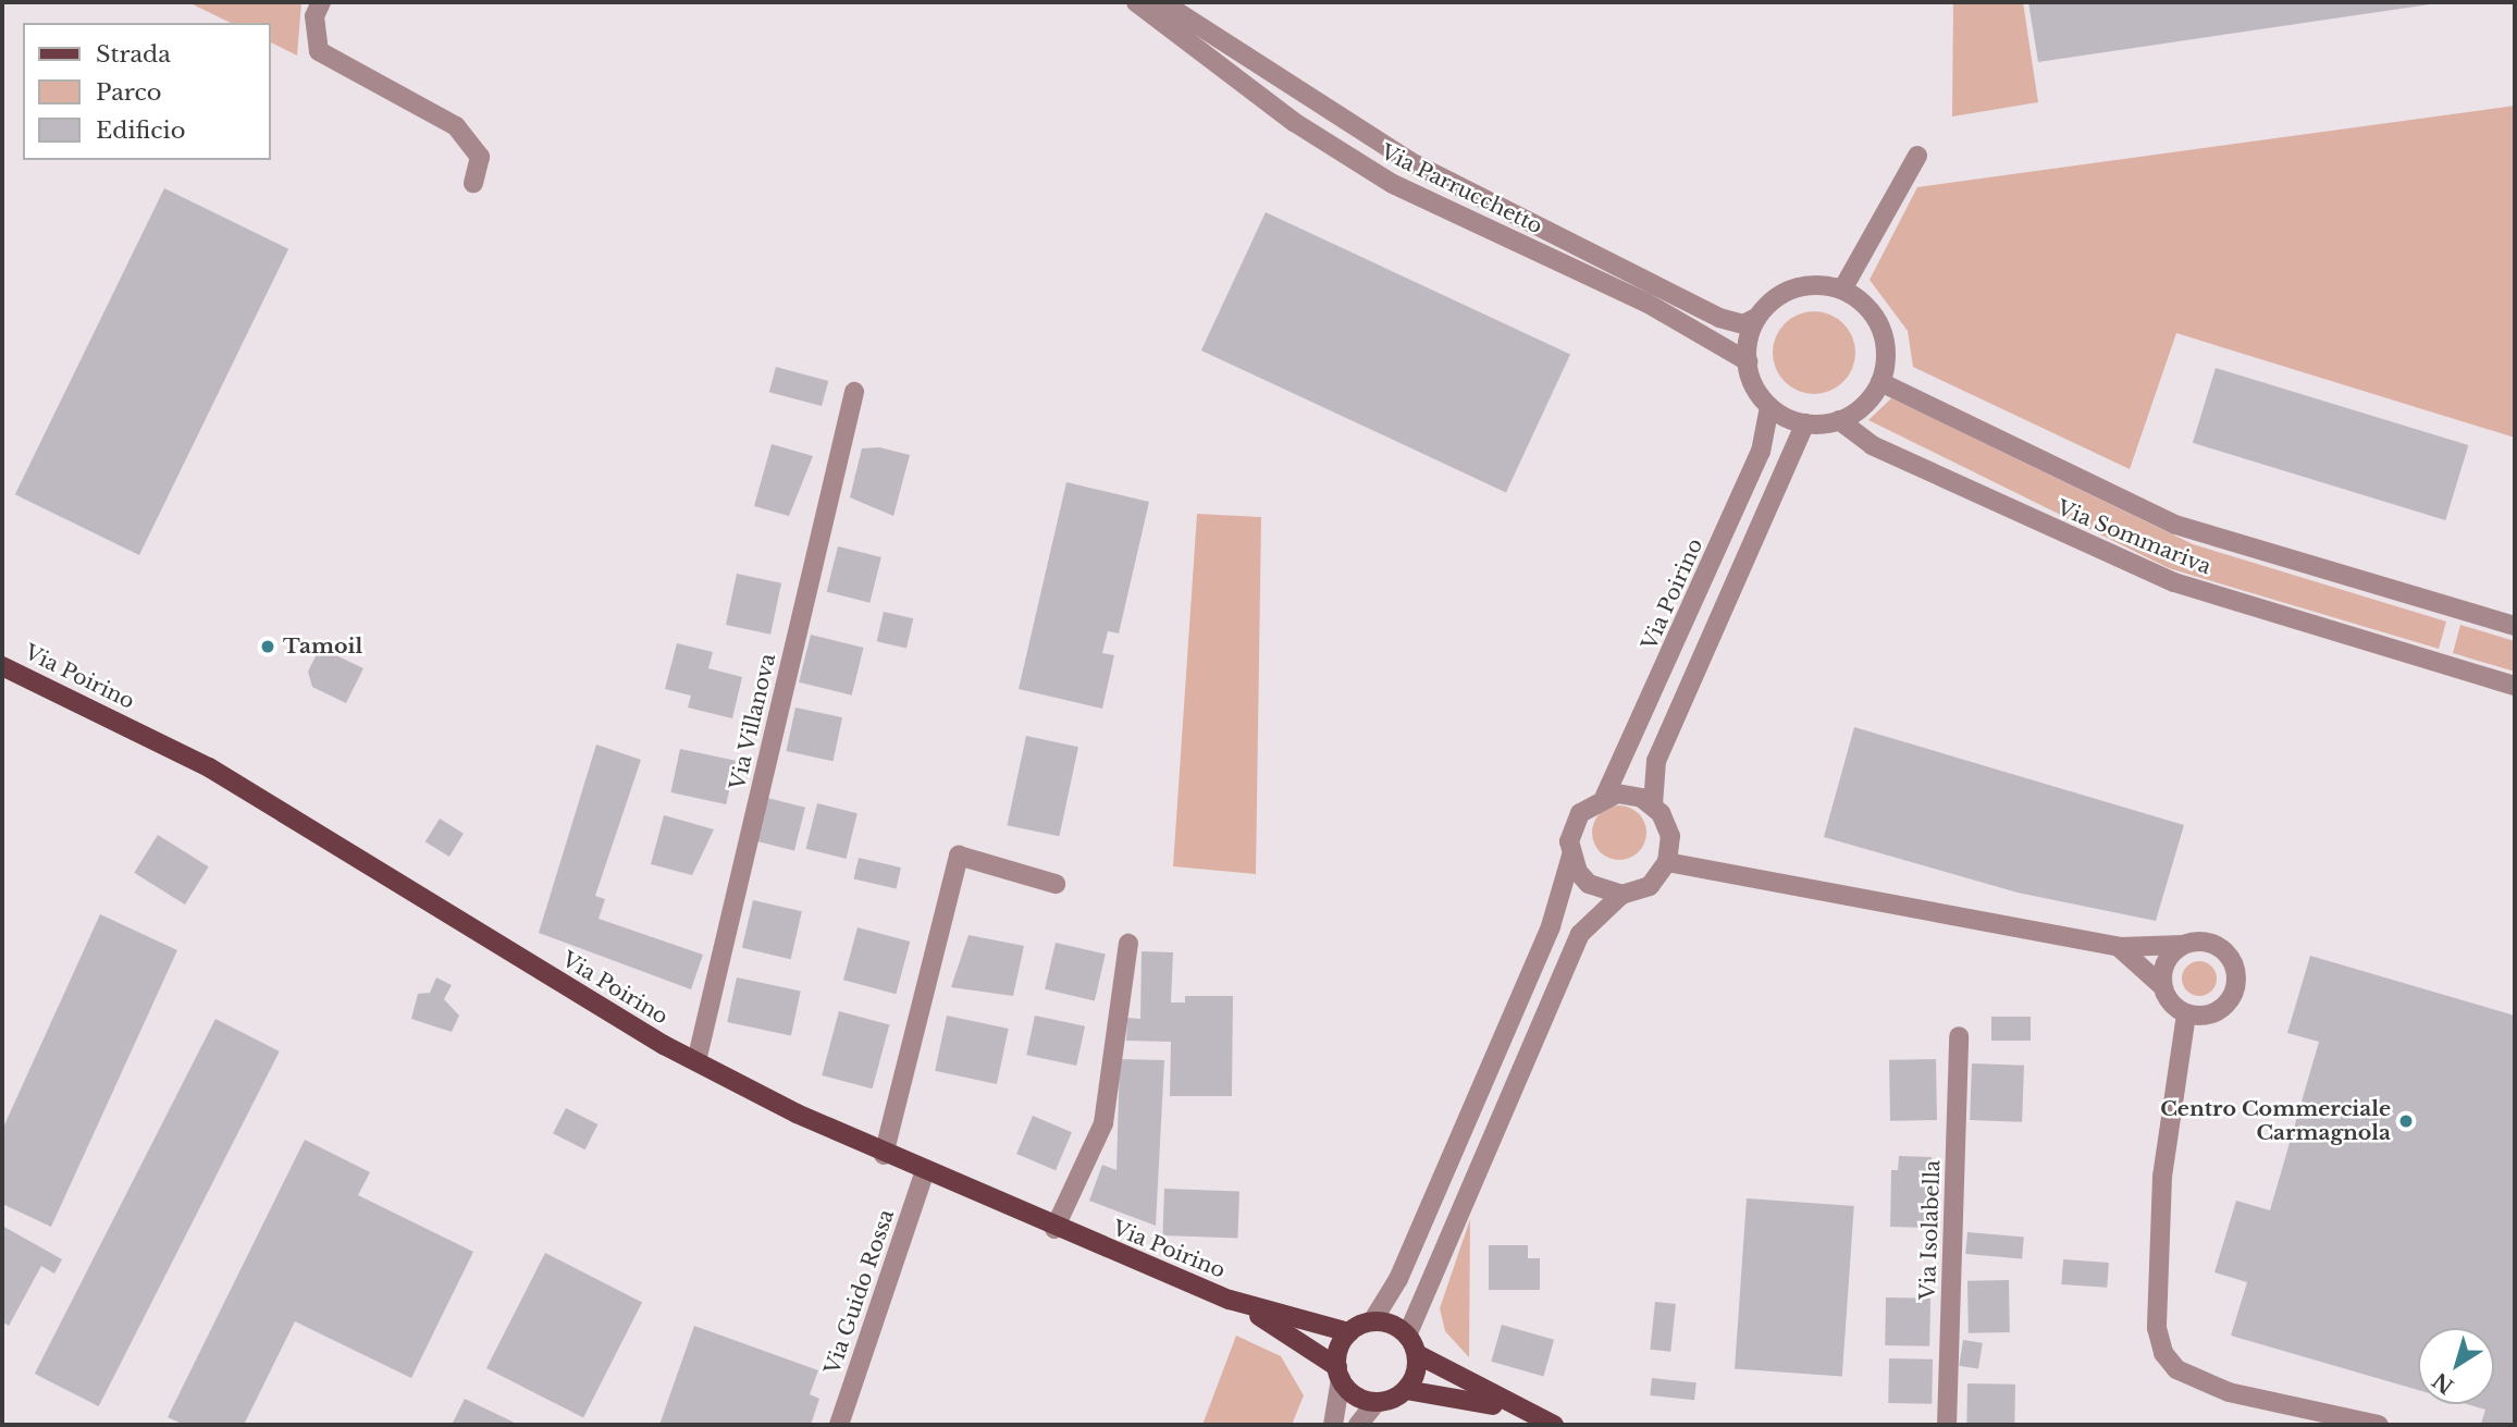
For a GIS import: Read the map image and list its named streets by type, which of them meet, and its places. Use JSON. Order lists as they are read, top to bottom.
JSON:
{
  "streets": {
    "main road": ["Via Poirino"],
    "street": [
      "Via Parrucchetto",
      "Via Sommariva",
      "Via Villanova",
      "Via Isolabella",
      "Via Guido Rossa"
    ]
  },
  "crossings": [
    ["Via Parrucchetto", "Via Sommariva"],
    ["Via Parrucchetto", "Via Poirino"],
    ["Via Sommariva", "Via Poirino"],
    ["Via Poirino", "Via Villanova"],
    ["Via Poirino", "Via Guido Rossa"]
  ],
  "places": ["Tamoil", "Centro Commerciale Carmagnola"],
  "legend": ["Strada", "Parco", "Edificio"],
  "north": "bottom left"
}
